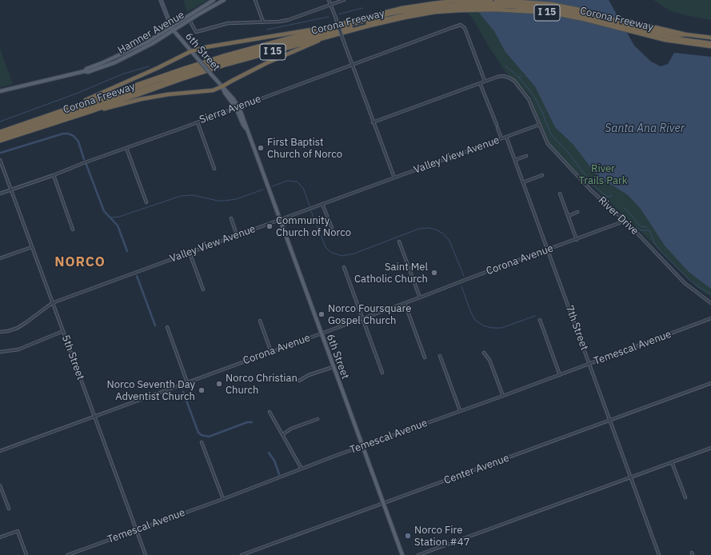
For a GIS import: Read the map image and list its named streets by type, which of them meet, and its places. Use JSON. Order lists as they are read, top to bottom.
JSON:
{
  "streets": {
    "highway": ["I 15", "Corona Freeway"],
    "main road": ["Hamner Avenue", "6th Street"],
    "street": [
      "Sierra Avenue",
      "Valley View Avenue",
      "River Drive",
      "Corona Avenue",
      "7th Street",
      "Temescal Avenue",
      "5th Street",
      "Center Avenue"
    ]
  },
  "crossings": [
    ["Hamner Avenue", "6th Street"],
    ["6th Street", "Sierra Avenue"],
    ["6th Street", "Valley View Avenue"],
    ["6th Street", "Corona Avenue"],
    ["6th Street", "Temescal Avenue"],
    ["6th Street", "Center Avenue"],
    ["Sierra Avenue", "River Drive"],
    ["Sierra Avenue", "5th Street"],
    ["Valley View Avenue", "River Drive"],
    ["Valley View Avenue", "7th Street"],
    ["Valley View Avenue", "5th Street"],
    ["River Drive", "Corona Avenue"],
    ["Corona Avenue", "7th Street"],
    ["Corona Avenue", "5th Street"],
    ["7th Street", "Temescal Avenue"],
    ["7th Street", "Center Avenue"],
    ["Temescal Avenue", "5th Street"]
  ],
  "districts": ["NORCO"],
  "water": ["Santa Ana River"],
  "parks": ["River Trails Park"],
  "places": [
    "First Baptist Church of Norco",
    "Community Church of Norco",
    "Saint Mel Catholic Church",
    "Norco Foursquare Gospel Church",
    "Norco Christian Church",
    "Norco Seventh Day Adventist Church",
    "Norco Fire Station #47"
  ]
}
